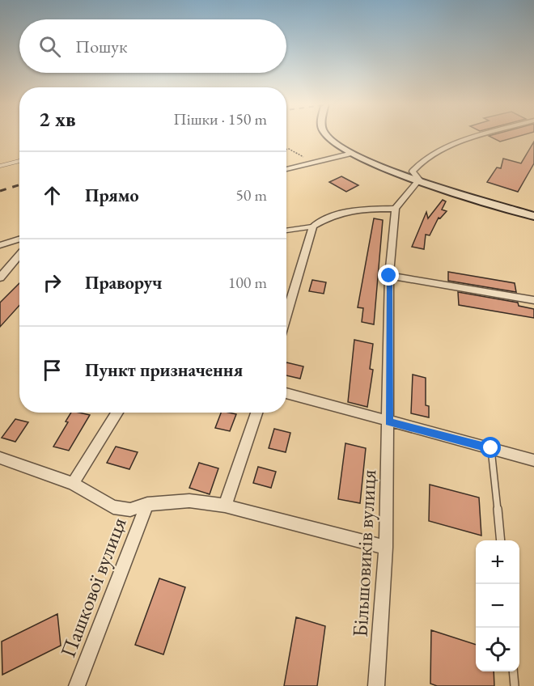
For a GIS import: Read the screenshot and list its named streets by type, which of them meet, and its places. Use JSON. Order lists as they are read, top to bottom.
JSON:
{
  "streets": {
    "street": ["Більшовиків вулиця", "Пашкової вулиця"]
  },
  "page": {
    "search": "Пошук",
    "heading": ["2 хв", "Пішки · 150 m"],
    "list": [
      ["Прямо", "50 m"],
      ["Праворуч", "100 m"],
      "Пункт призначення"
    ],
    "map_buttons": ["+", "−"]
  }
}
